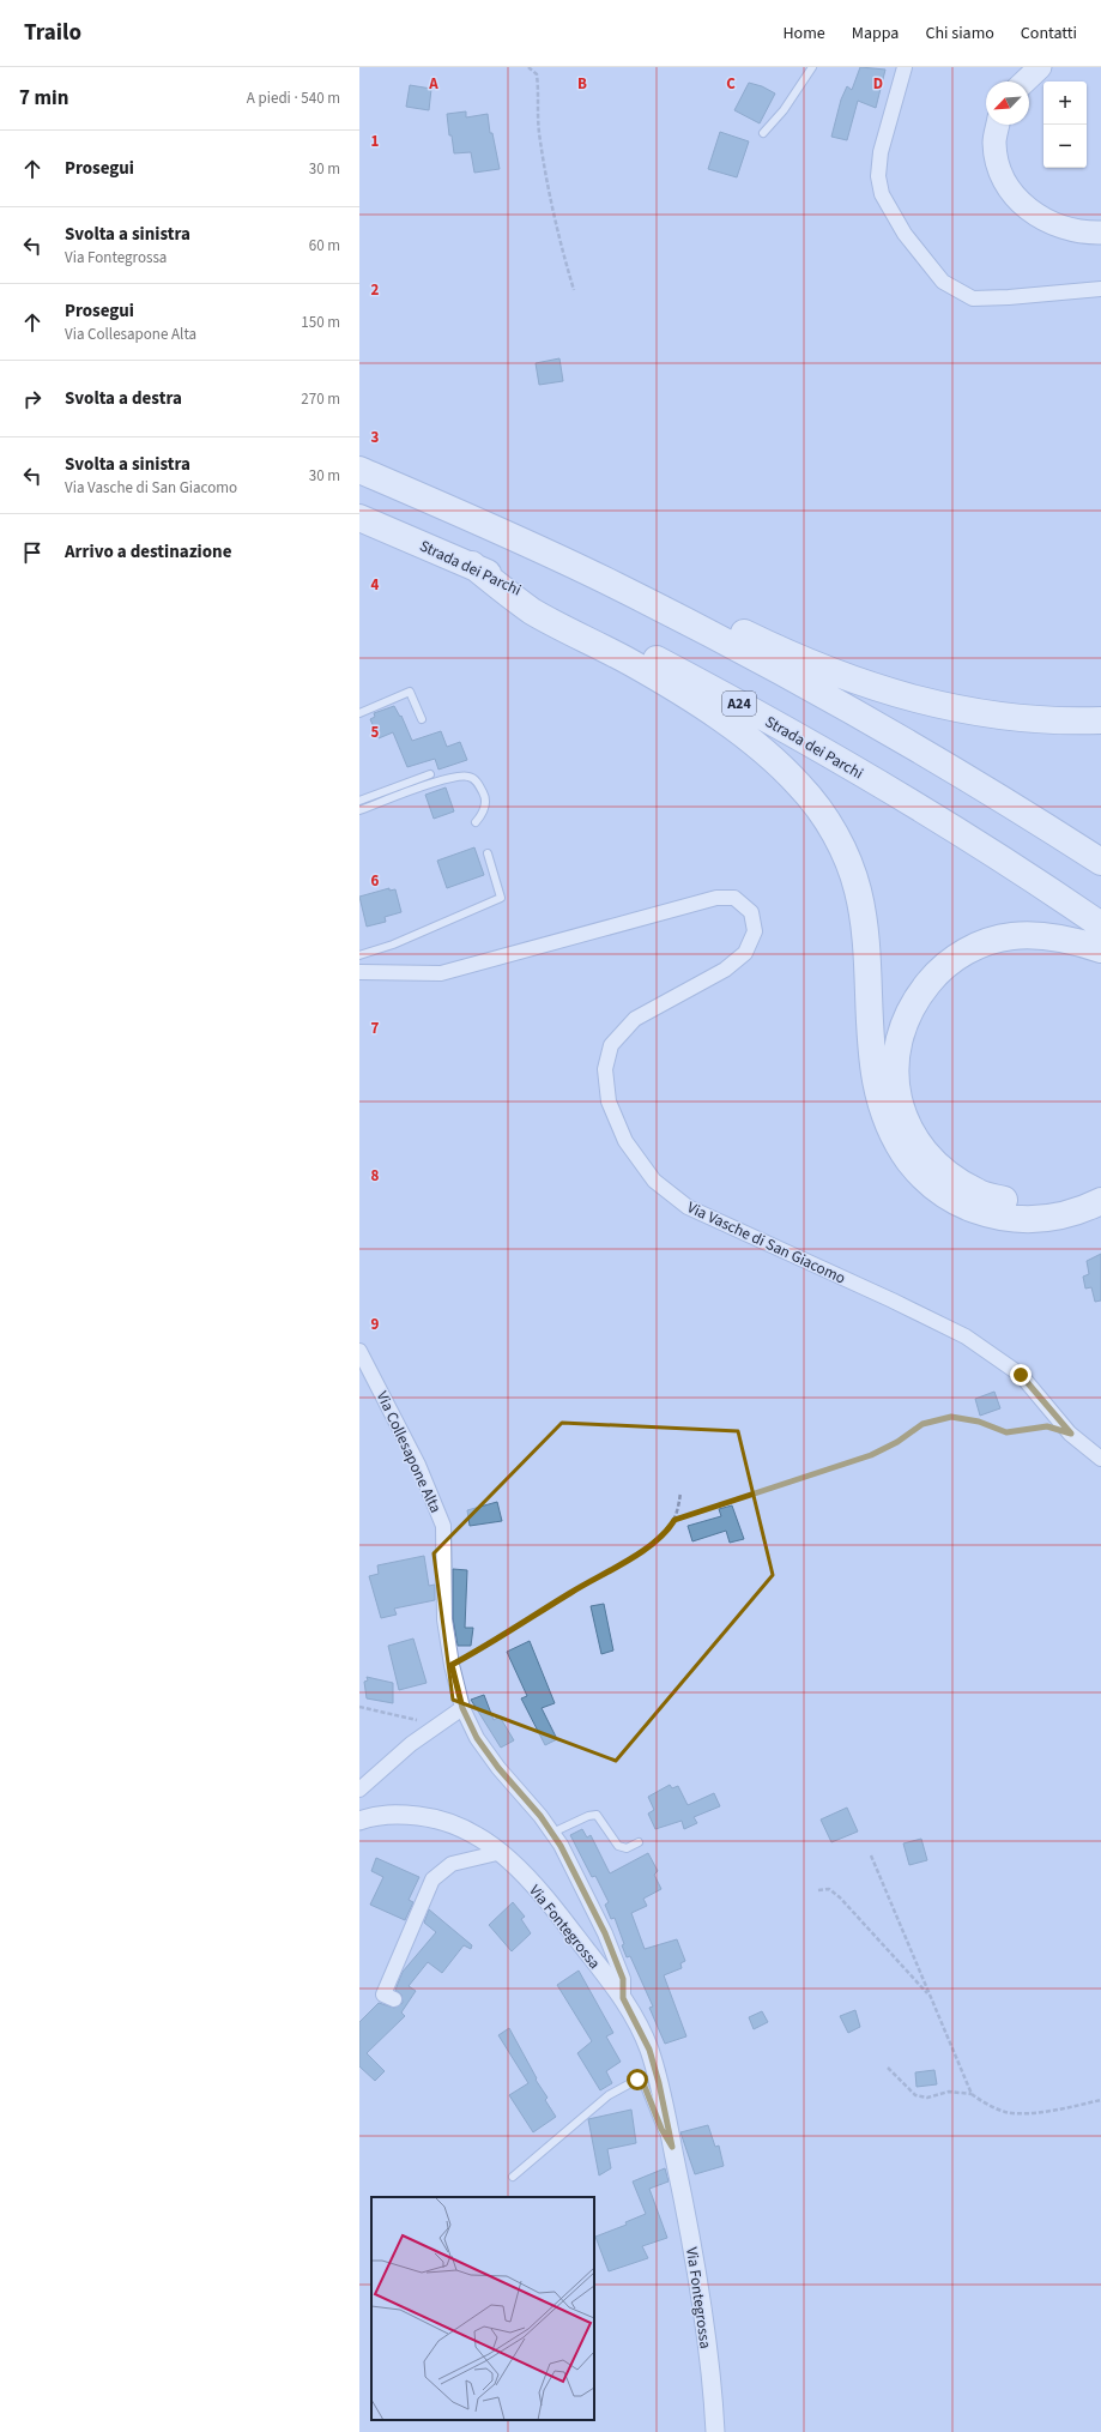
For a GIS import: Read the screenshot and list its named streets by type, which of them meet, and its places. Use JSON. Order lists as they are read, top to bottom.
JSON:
{
  "streets": {
    "highway": ["Strada dei Parchi", "A24"],
    "street": ["Via Vasche di San Giacomo", "Via Collesapone Alta", "Via Fontegrossa"]
  },
  "crossings": [
    ["Via Collesapone Alta", "Via Fontegrossa"]
  ],
  "north": "bottom left",
  "page": {
    "header": "Trailo",
    "nav": [
      "Home",
      "Mappa",
      "Chi siamo",
      "Contatti"
    ],
    "heading": ["7 min", "A piedi · 540 m"],
    "map_buttons": ["+", "−"],
    "list": [
      ["Prosegui", "30 m"],
      ["Svolta a sinistra", "Via Fontegrossa", "60 m"],
      ["Prosegui", "Via Collesapone Alta", "150 m"],
      ["Svolta a destra", "270 m"],
      ["Svolta a sinistra", "Via Vasche di San Giacomo", "30 m"],
      "Arrivo a destinazione"
    ]
  },
  "grid": {
    "columns": [
      "A",
      "B",
      "C",
      "D"
    ],
    "rows": [
      "1",
      "2",
      "3",
      "4",
      "5",
      "6",
      "7",
      "8",
      "9"
    ]
  }
}
